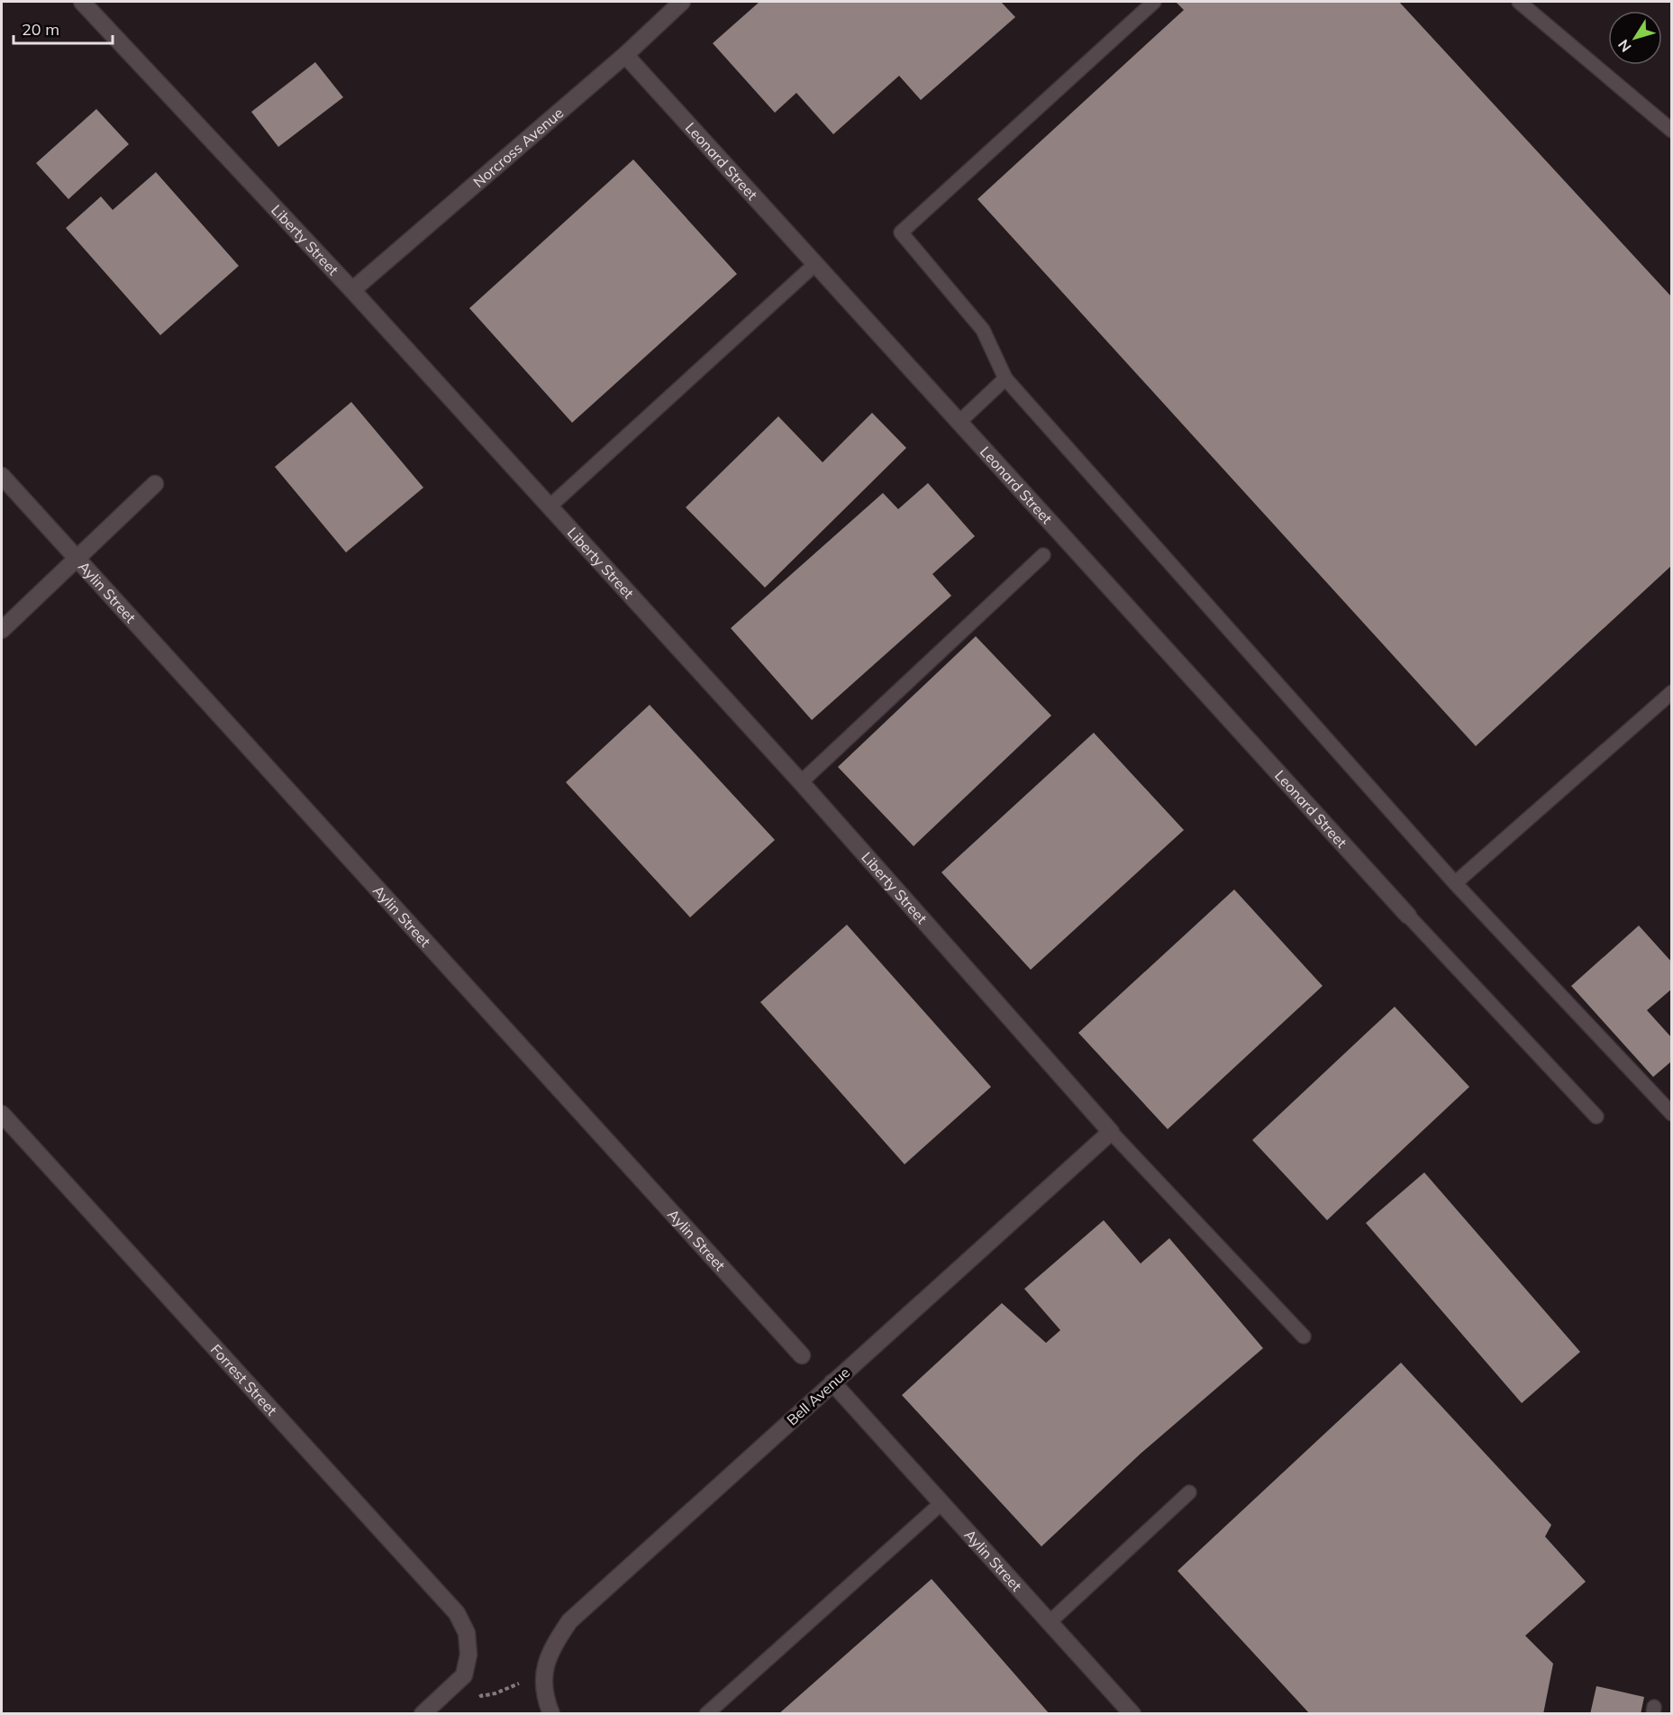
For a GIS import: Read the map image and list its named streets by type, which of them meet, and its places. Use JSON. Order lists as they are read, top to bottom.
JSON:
{
  "streets": {
    "street": [
      "Norcross Avenue",
      "Leonard Street",
      "Liberty Street",
      "Aylin Street",
      "Forrest Street",
      "Bell Avenue"
    ]
  },
  "crossings": [
    ["Norcross Avenue", "Leonard Street"],
    ["Norcross Avenue", "Liberty Street"],
    ["Liberty Street", "Bell Avenue"],
    ["Aylin Street", "Bell Avenue"]
  ],
  "scale_bar": "20 m",
  "north": "bottom left"
}
